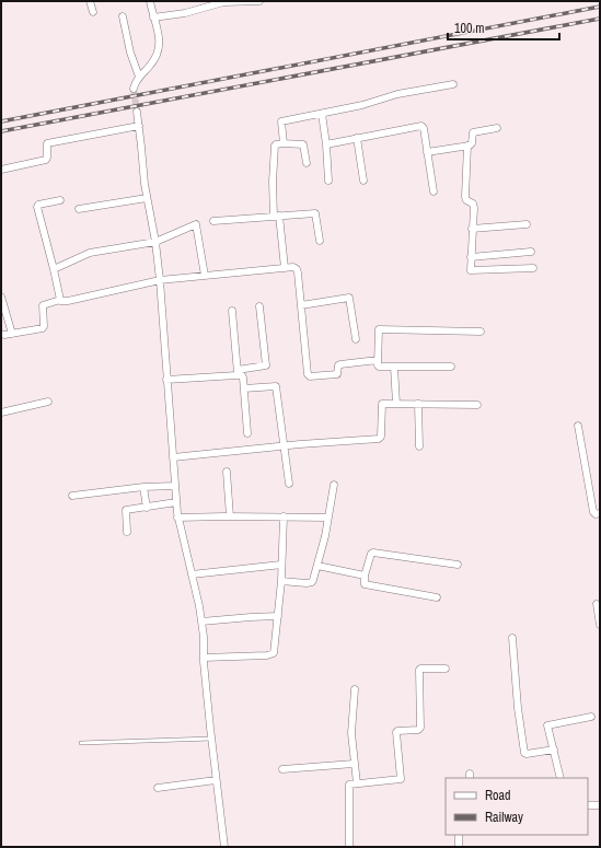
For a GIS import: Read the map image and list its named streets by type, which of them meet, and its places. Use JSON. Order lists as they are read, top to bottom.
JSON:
{
  "legend": ["Road", "Railway"],
  "scale_bar": "100 m"
}
